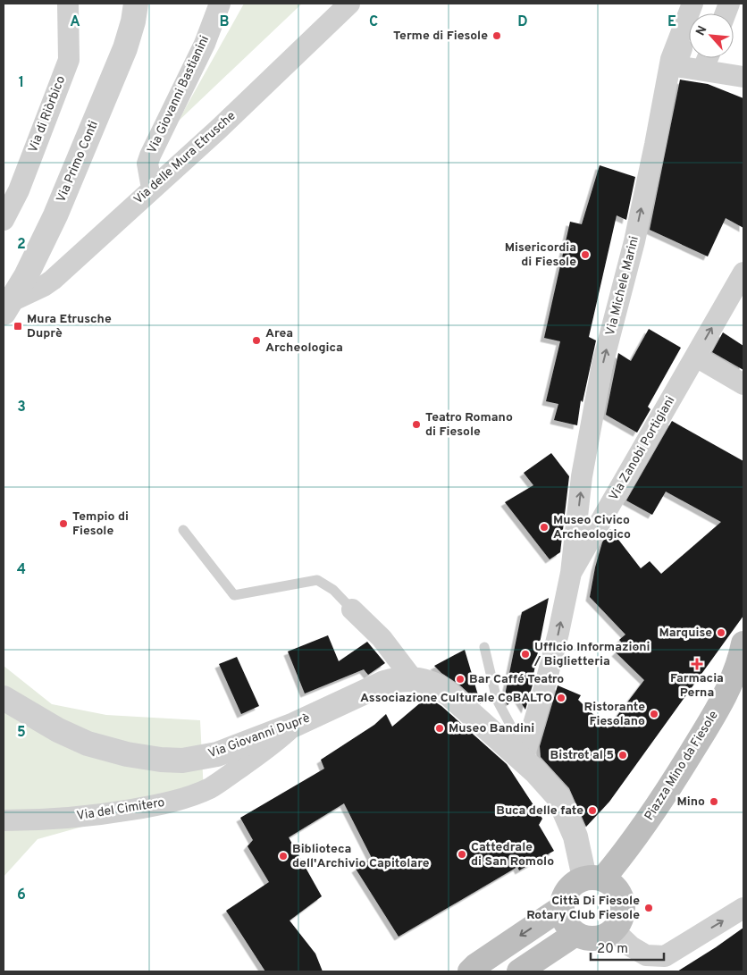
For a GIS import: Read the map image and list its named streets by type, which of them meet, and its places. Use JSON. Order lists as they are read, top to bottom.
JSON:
{
  "streets": {
    "main road": ["Piazza Mino da Fiesole"],
    "street": [
      "Via Giovanni Bastianini",
      "Via di Riòrbico",
      "Via delle Mura Etrusche",
      "Via Primo Conti",
      "Via Michele Marini",
      "Via Zanobi Portigiani",
      "Via Giovanni Duprè",
      "Via del Cimitero"
    ]
  },
  "crossings": [
    ["Via Giovanni Bastianini", "Via delle Mura Etrusche"],
    ["Via delle Mura Etrusche", "Via Primo Conti"],
    ["Via Michele Marini", "Via Zanobi Portigiani"],
    ["Via Zanobi Portigiani", "Via Giovanni Duprè"],
    ["Via Giovanni Duprè", "Piazza Mino da Fiesole"],
    ["Via Giovanni Duprè", "Via del Cimitero"]
  ],
  "one_way": ["Via Michele Marini", "Via Zanobi Portigiani"],
  "places": {
    "other": [
      "Terme di Fiesole",
      "Misericordia di Fiesole",
      "Area Archeologica",
      "Teatro Romano di Fiesole",
      "Tempio di Fiesole",
      "Museo Civico Archeologico",
      "Marquise",
      "Ufficio Informazioni / Biglietteria",
      "Bar Caffé Teatro",
      "Associazione Culturale CoBALTO",
      "Ristorante Fiesolano",
      "Museo Bandini",
      "Bistrot al 5",
      "Mino",
      "Buca delle fate",
      "Cattedrale di San Romolo",
      "Biblioteca dell'Archivio Capitolare",
      "Città Di Fiesole Rotary Club Fiesole"
    ],
    "transit": ["Mura Etrusche Duprè"],
    "health": ["Farmacia Perna"]
  },
  "scale_bar": "20 m",
  "north": "top left",
  "grid": {
    "columns": [
      "A",
      "B",
      "C",
      "D",
      "E"
    ],
    "rows": [
      "1",
      "2",
      "3",
      "4",
      "5",
      "6"
    ]
  }
}
